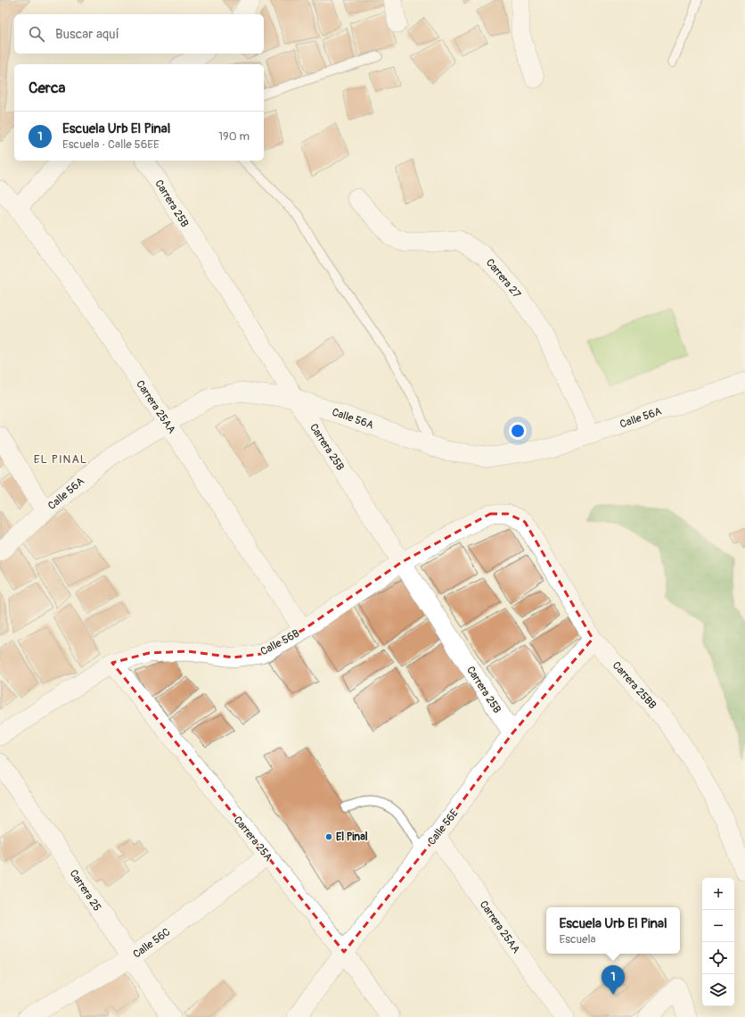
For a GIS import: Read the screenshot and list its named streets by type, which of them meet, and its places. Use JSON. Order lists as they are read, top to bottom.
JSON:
{
  "streets": {
    "street": [
      "Carrera 25B",
      "Carrera 27",
      "Carrera 25AA",
      "Calle 56A",
      "Calle 56B",
      "Carrera 25BB",
      "Calle 56E",
      "Carrera 25A",
      "Carrera 25",
      "Calle 56C"
    ]
  },
  "crossings": [
    ["Carrera 25B", "Calle 56A"],
    ["Carrera 25B", "Calle 56B"],
    ["Carrera 25B", "Calle 56E"],
    ["Carrera 27", "Calle 56A"],
    ["Carrera 25AA", "Calle 56A"],
    ["Carrera 25AA", "Calle 56B"],
    ["Carrera 25AA", "Calle 56E"],
    ["Calle 56B", "Carrera 25BB"],
    ["Calle 56B", "Carrera 25A"],
    ["Carrera 25BB", "Calle 56E"],
    ["Calle 56E", "Carrera 25A"],
    ["Carrera 25A", "Calle 56C"],
    ["Carrera 25", "Calle 56C"]
  ],
  "districts": ["EL PINAL"],
  "places": ["El Pinal"],
  "page": {
    "search": "Buscar aquí",
    "heading": "Cerca",
    "list": [
      {
        "mark": "1",
        "name": "Escuela Urb El Pinal",
        "note": "Escuela · Calle 56EE",
        "value": "190 m"
      }
    ],
    "map_buttons": ["+", "−"],
    "popup": ["Escuela Urb El Pinal", "Escuela"],
    "pins": "1"
  }
}
